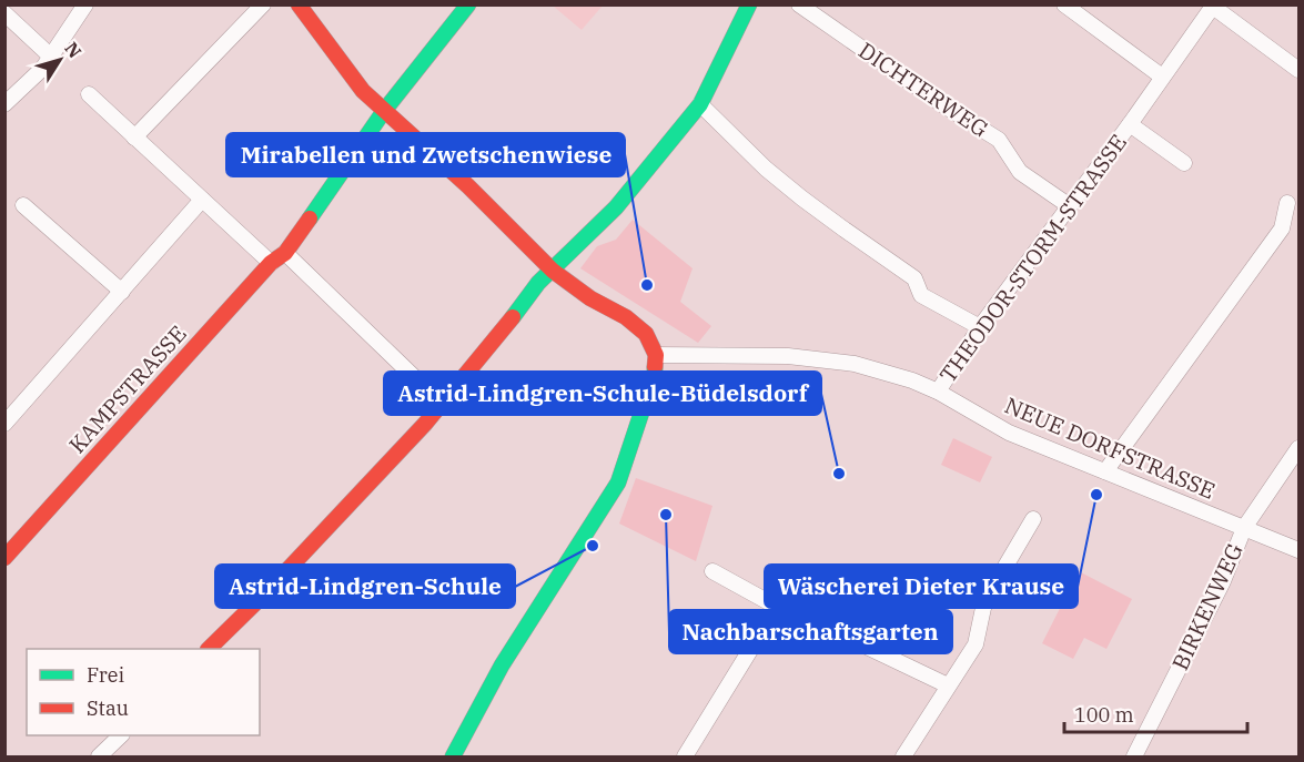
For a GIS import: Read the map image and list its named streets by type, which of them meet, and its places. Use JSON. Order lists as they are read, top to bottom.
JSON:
{
  "streets": {
    "street": [
      "DICHTERWEG",
      "THEODOR-STORM-STRASSE",
      "KAMPSTRASSE",
      "NEUE DORFSTRASSE",
      "BIRKENWEG"
    ]
  },
  "crossings": [
    ["DICHTERWEG", "THEODOR-STORM-STRASSE"],
    ["THEODOR-STORM-STRASSE", "NEUE DORFSTRASSE"],
    ["NEUE DORFSTRASSE", "BIRKENWEG"]
  ],
  "places": [
    "Mirabellen und Zwetschenwiese",
    "Astrid-Lindgren-Schule-Büdelsdorf",
    "Wäscherei Dieter Krause",
    "Nachbarschaftsgarten",
    "Astrid-Lindgren-Schule"
  ],
  "legend": ["Frei", "Stau"],
  "scale_bar": "100 m",
  "north": "top right"
}
